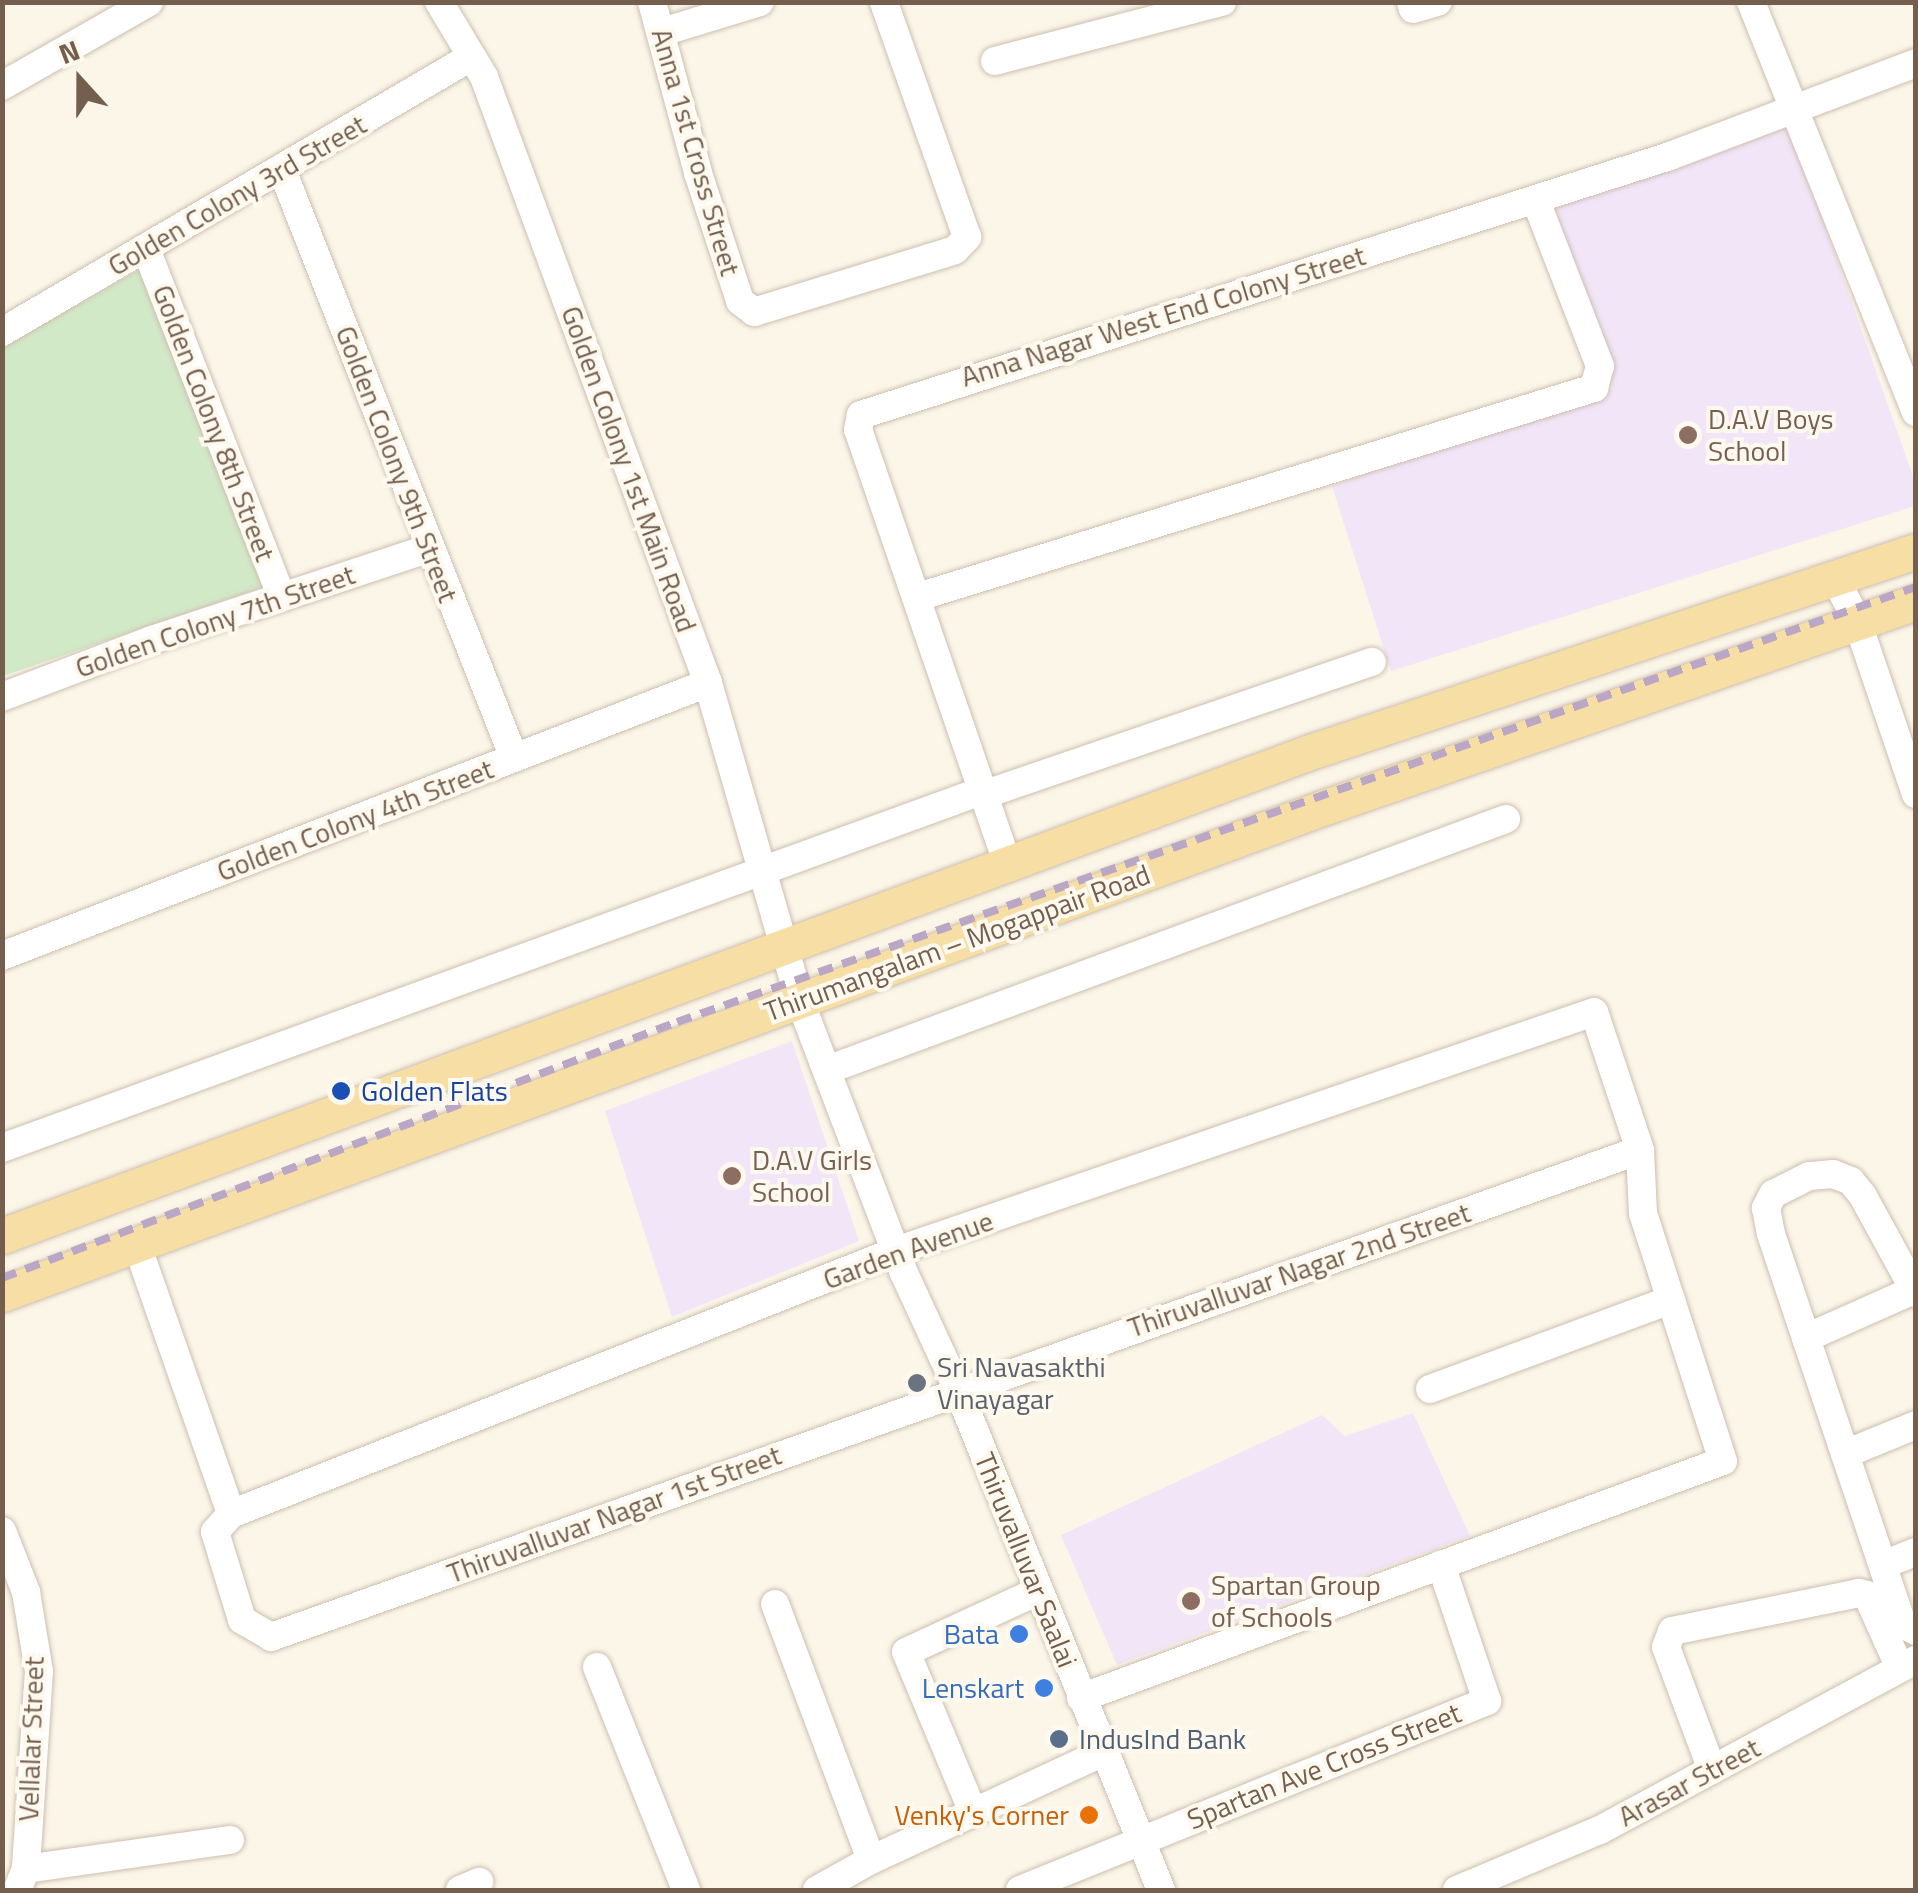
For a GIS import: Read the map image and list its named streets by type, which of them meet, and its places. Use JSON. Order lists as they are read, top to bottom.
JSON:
{
  "streets": {
    "main road": ["Thirumangalam – Mogappair Road"],
    "street": [
      "Anna 1st Cross Street",
      "Golden Colony 3rd Street",
      "Anna Nagar West End Colony Street",
      "Golden Colony 8th Street",
      "Golden Colony 9th Street",
      "Golden Colony 1st Main Road",
      "Golden Colony 7th Street",
      "Golden Colony 4th Street",
      "Garden Avenue",
      "Thiruvalluvar Nagar 2nd Street",
      "Thiruvalluvar Nagar 1st Street",
      "Thiruvalluvar Saalai",
      "Vellalar Street",
      "Spartan Ave Cross Street",
      "Arasar Street"
    ]
  },
  "crossings": [
    ["Golden Colony 3rd Street", "Golden Colony 8th Street"],
    ["Golden Colony 3rd Street", "Golden Colony 9th Street"],
    ["Golden Colony 3rd Street", "Golden Colony 1st Main Road"],
    ["Anna Nagar West End Colony Street", "Thirumangalam – Mogappair Road"],
    ["Golden Colony 8th Street", "Golden Colony 7th Street"],
    ["Golden Colony 9th Street", "Golden Colony 7th Street"],
    ["Golden Colony 9th Street", "Golden Colony 4th Street"],
    ["Golden Colony 1st Main Road", "Golden Colony 4th Street"],
    ["Golden Colony 1st Main Road", "Thirumangalam – Mogappair Road"],
    ["Golden Colony 1st Main Road", "Thiruvalluvar Saalai"],
    ["Thirumangalam – Mogappair Road", "Thiruvalluvar Saalai"],
    ["Garden Avenue", "Thiruvalluvar Nagar 2nd Street"],
    ["Garden Avenue", "Thiruvalluvar Nagar 1st Street"],
    ["Garden Avenue", "Thiruvalluvar Saalai"],
    ["Thiruvalluvar Nagar 2nd Street", "Thiruvalluvar Nagar 1st Street"],
    ["Thiruvalluvar Nagar 2nd Street", "Thiruvalluvar Saalai"],
    ["Thiruvalluvar Nagar 1st Street", "Thiruvalluvar Saalai"],
    ["Thiruvalluvar Saalai", "Spartan Ave Cross Street"]
  ],
  "places": [
    "D.A.V Boys School",
    "Golden Flats",
    "D.A.V Girls School",
    "Sri Navasakthi Vinayagar",
    "Spartan Group of Schools",
    "Bata",
    "Lenskart",
    "IndusInd Bank",
    "Venky's Corner"
  ],
  "north": "top"
}
